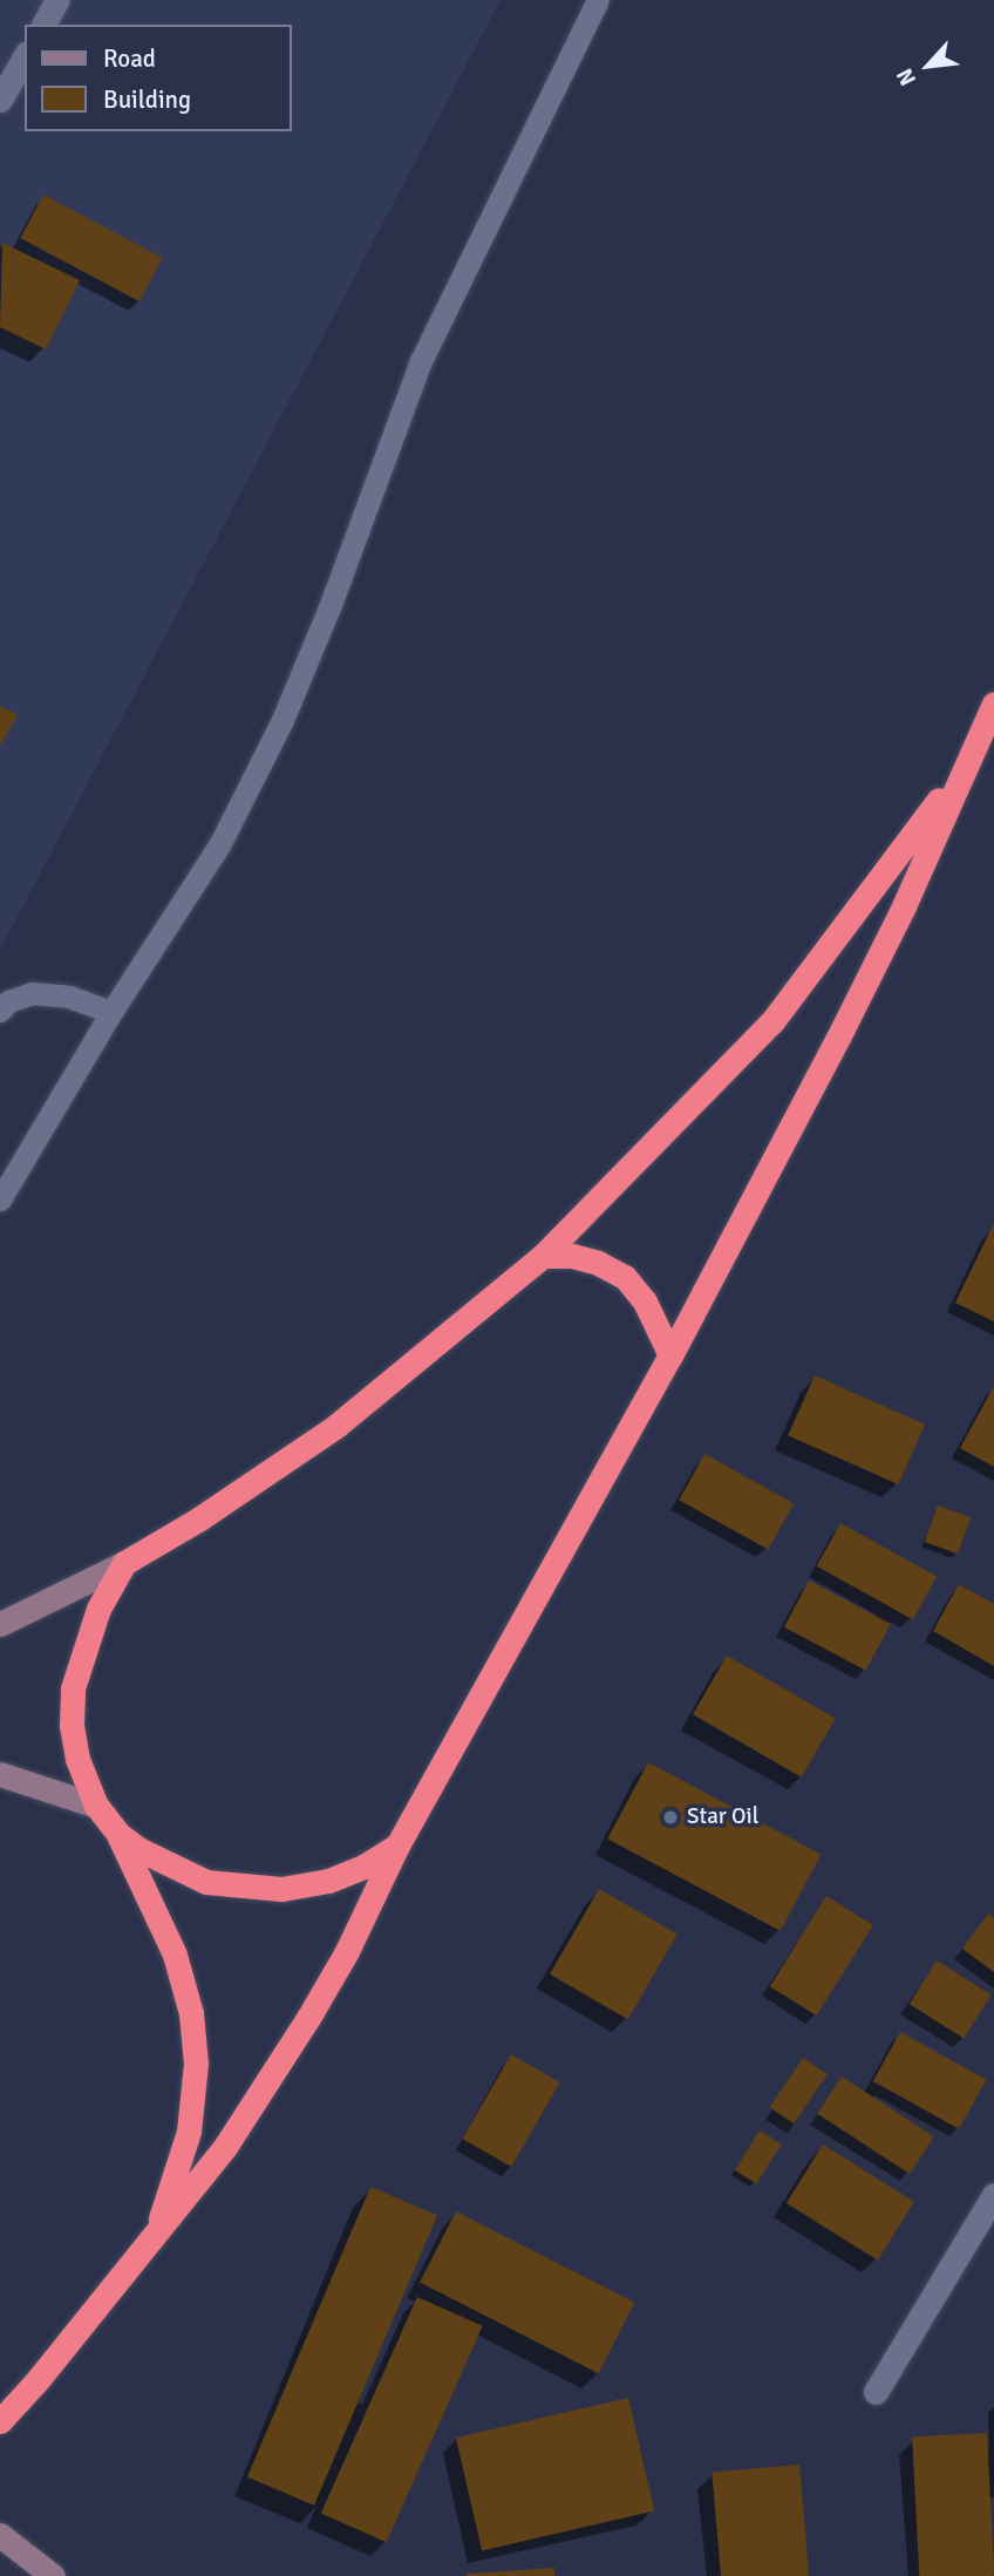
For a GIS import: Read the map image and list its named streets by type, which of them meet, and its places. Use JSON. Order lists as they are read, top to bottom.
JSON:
{
  "places": ["Star Oil"],
  "legend": ["Road", "Building"],
  "north": "bottom left"
}
